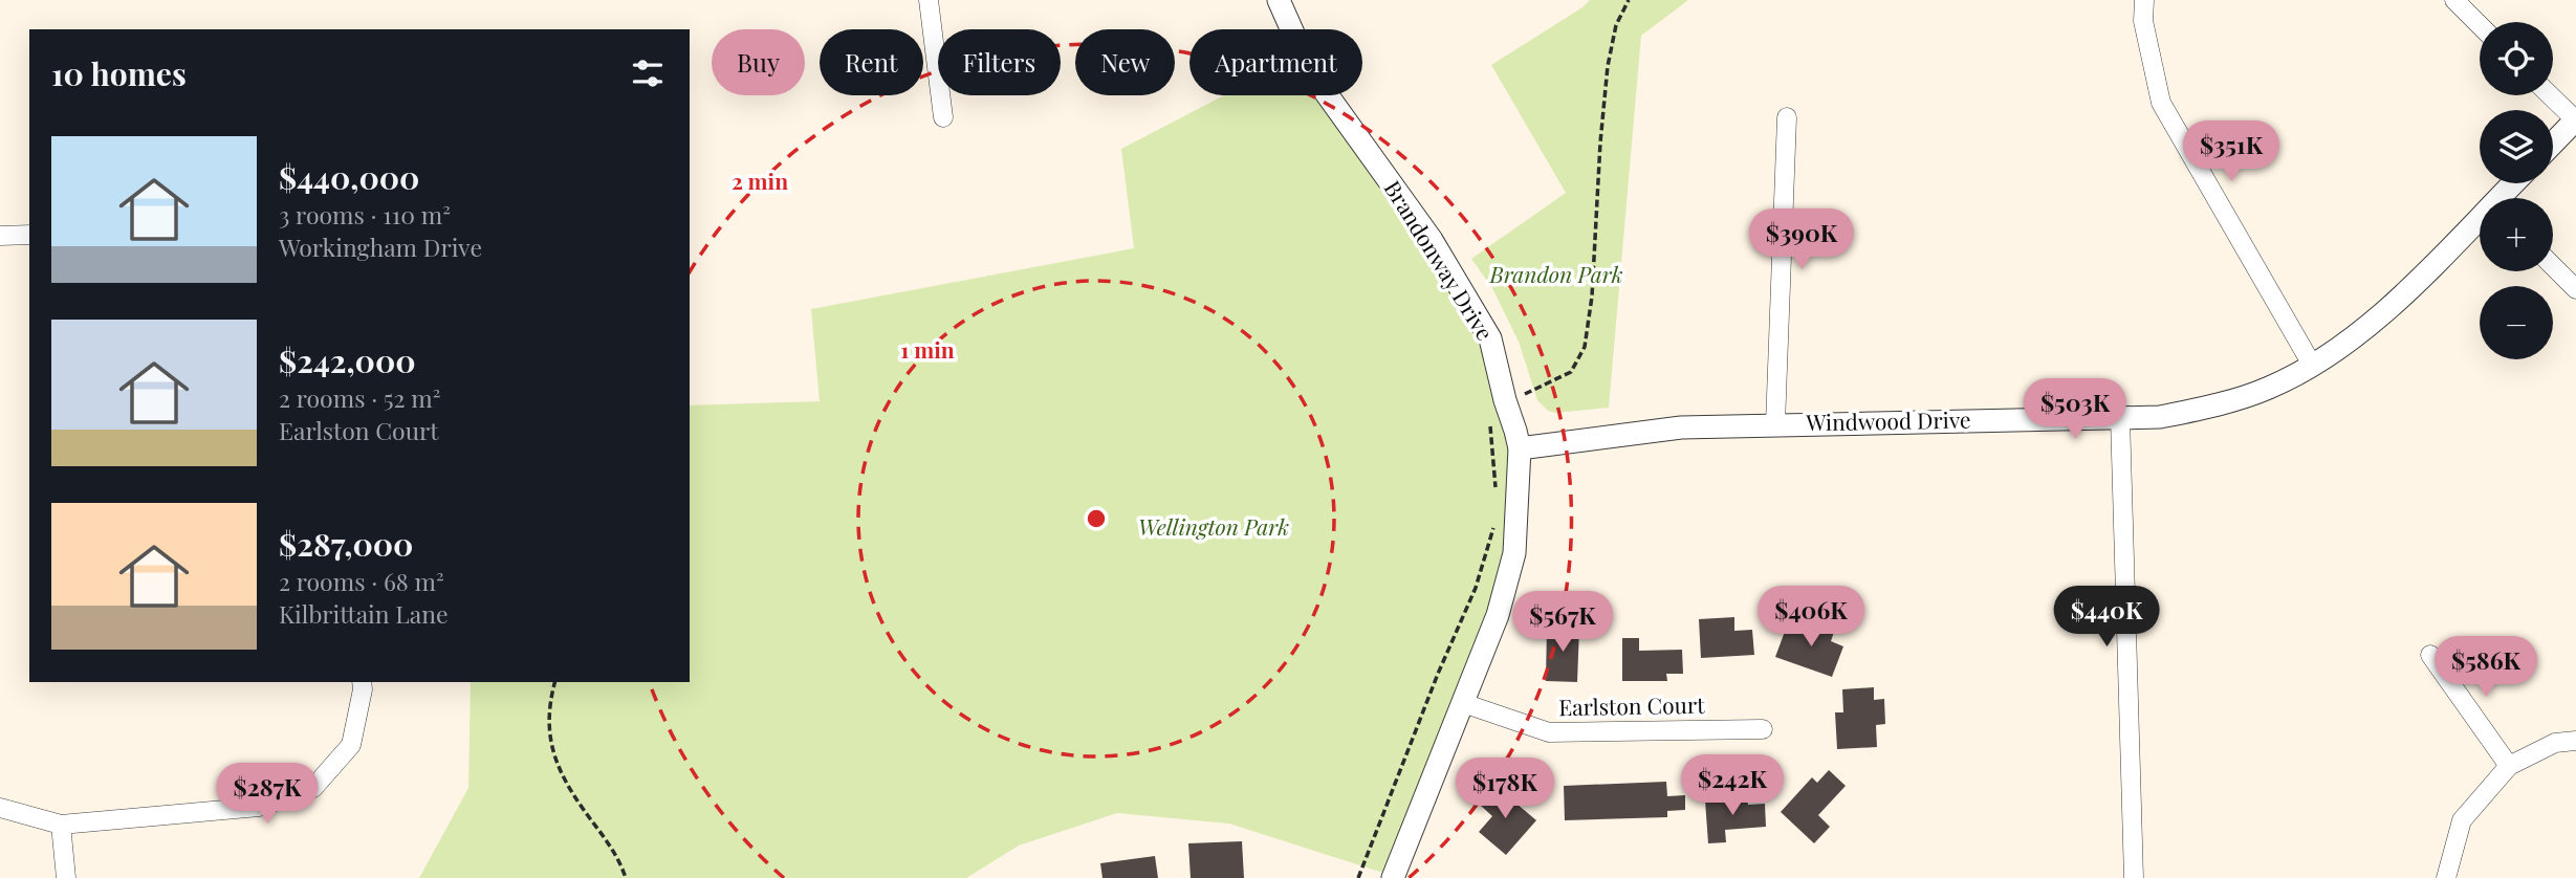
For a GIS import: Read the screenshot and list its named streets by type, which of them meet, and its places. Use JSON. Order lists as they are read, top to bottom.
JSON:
{
  "streets": {
    "street": ["Brandonway Drive", "Windwood Drive", "Earlston Court"]
  },
  "crossings": [
    ["Brandonway Drive", "Windwood Drive"],
    ["Brandonway Drive", "Earlston Court"]
  ],
  "parks": ["Brandon Park", "Wellington Park"],
  "page": {
    "map_buttons": ["+", "−"],
    "chip": [
      "Buy",
      "Rent",
      "Filters",
      "New",
      "Apartment"
    ],
    "heading": "10 homes",
    "list": [
      {
        "name": "$440,000",
        "note": "3 rooms · 110 m² · Workingham Drive"
      },
      {
        "name": "$242,000",
        "note": "2 rooms · 52 m² · Earlston Court"
      },
      {
        "name": "$287,000",
        "note": "2 rooms · 68 m² · Kilbrittain Lane"
      }
    ],
    "price": [
      "$351K",
      "$390K",
      "$503K",
      "$406K",
      "$440K",
      "$567K",
      "$586K",
      "$242K",
      "$178K",
      "$287K"
    ]
  },
  "rings": ["2 min", "1 min"]
}
